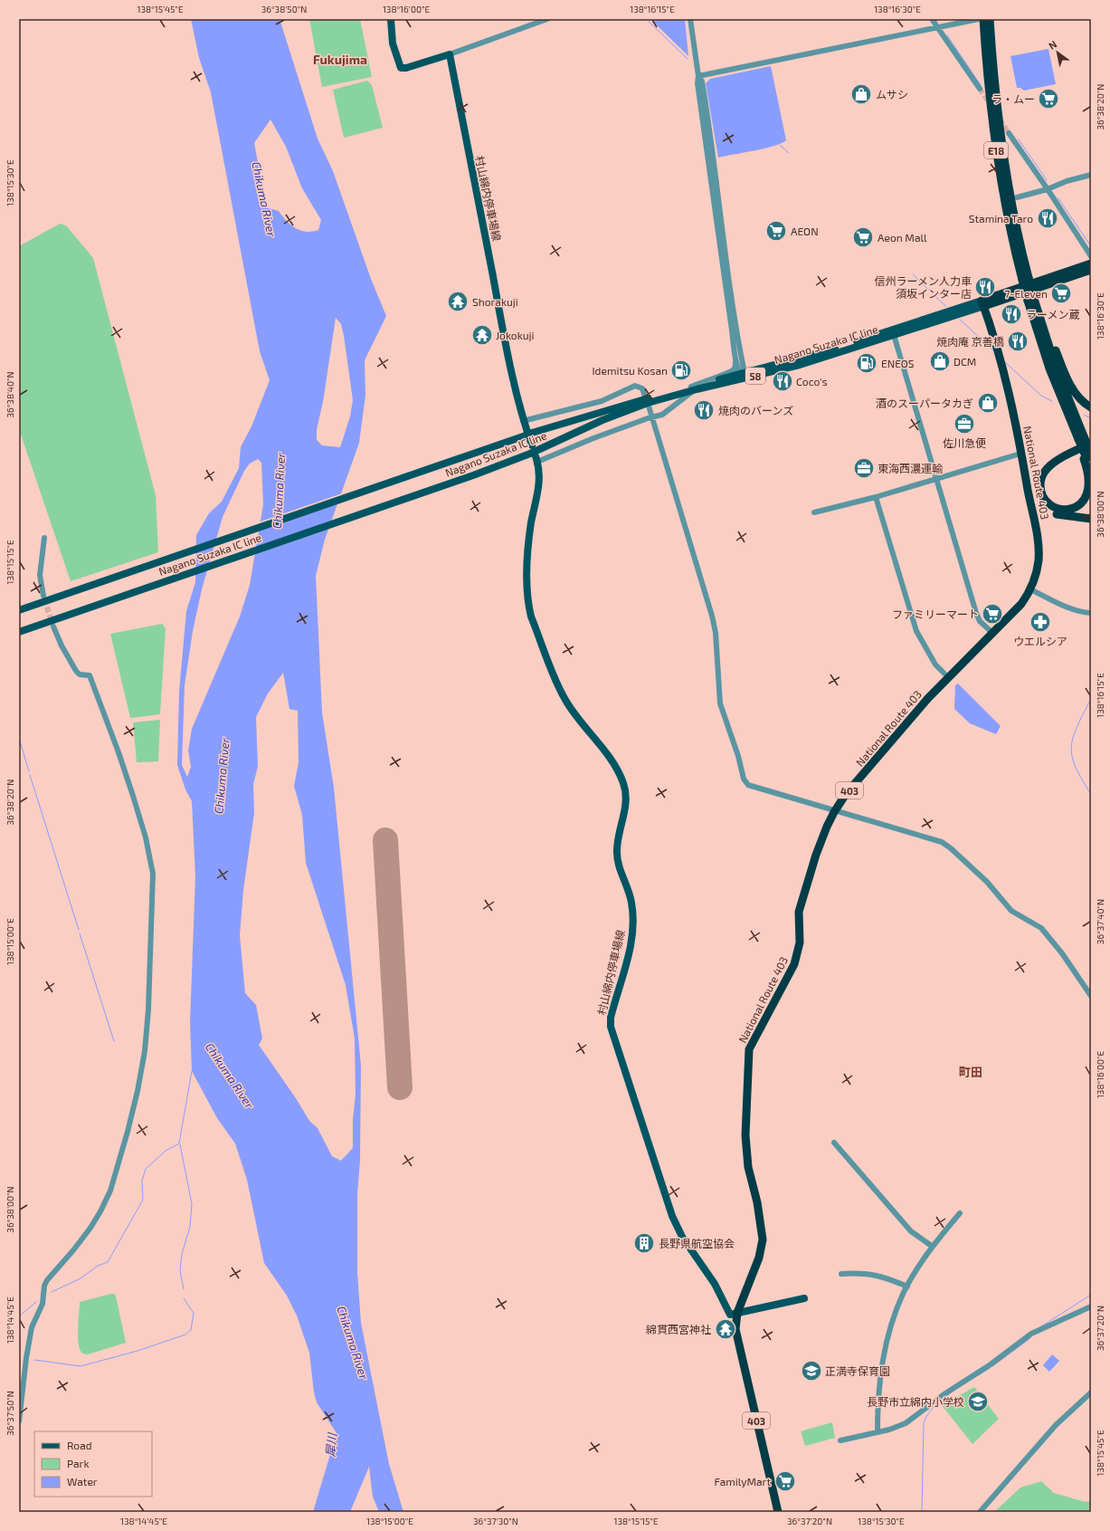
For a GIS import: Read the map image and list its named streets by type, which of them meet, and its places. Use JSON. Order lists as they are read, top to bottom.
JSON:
{
  "streets": {
    "highway": ["E18", "National Route 403", "403"],
    "main road": ["村山綿内停車場線", "Nagano Suzaka IC line", "58"]
  },
  "crossings": [
    ["村山綿内停車場線", "National Route 403"],
    ["Nagano Suzaka IC line", "National Route 403"]
  ],
  "districts": ["Fukujima", "町田"],
  "water": ["Chikuma River", "犀川"],
  "places": {
    "shop": ["ムサシ", "DCM", "酒のスーパータカぎ"],
    "supermarket": [
      "ラ・ムー",
      "AEON",
      "Aeon Mall",
      "7-Eleven",
      "ファミリーマート",
      "FamilyMart"
    ],
    "restaurant": [
      "Stamina Taro",
      "信州ラーメン人力車 須坂インター店",
      "ラーメン蔵",
      "焼肉庵 京善橋",
      "Coco's",
      "焼肉のバーンズ"
    ],
    "temple": ["Shorakuji", "Jokokuji", "綿貫西宮神社"],
    "fuel station": ["ENEOS", "Idemitsu Kosan"],
    "office": ["佐川急便", "東海西濃運輸"],
    "pharmacy": ["ウエルシア"],
    "building": ["長野県航空協会"],
    "school or university": ["正満寺保育園", "長野市立綿内小学校"]
  },
  "legend": ["Road", "Park", "Water"],
  "north": "top left",
  "coordinates": [
    "138°15'45\"E",
    "36°38'50\"N",
    "138°16'00\"E",
    "138°16'15\"E",
    "138°16'30\"E",
    "36°38'20\"N",
    "138°15'30\"E",
    "36°38'40\"N",
    "36°38'00\"N",
    "138°15'15\"E",
    "36°37'40\"N",
    "138°15'00\"E",
    "138°14'45\"E",
    "36°37'20\"N",
    "36°37'50\"N",
    "36°37'30\"N"
  ]
}
